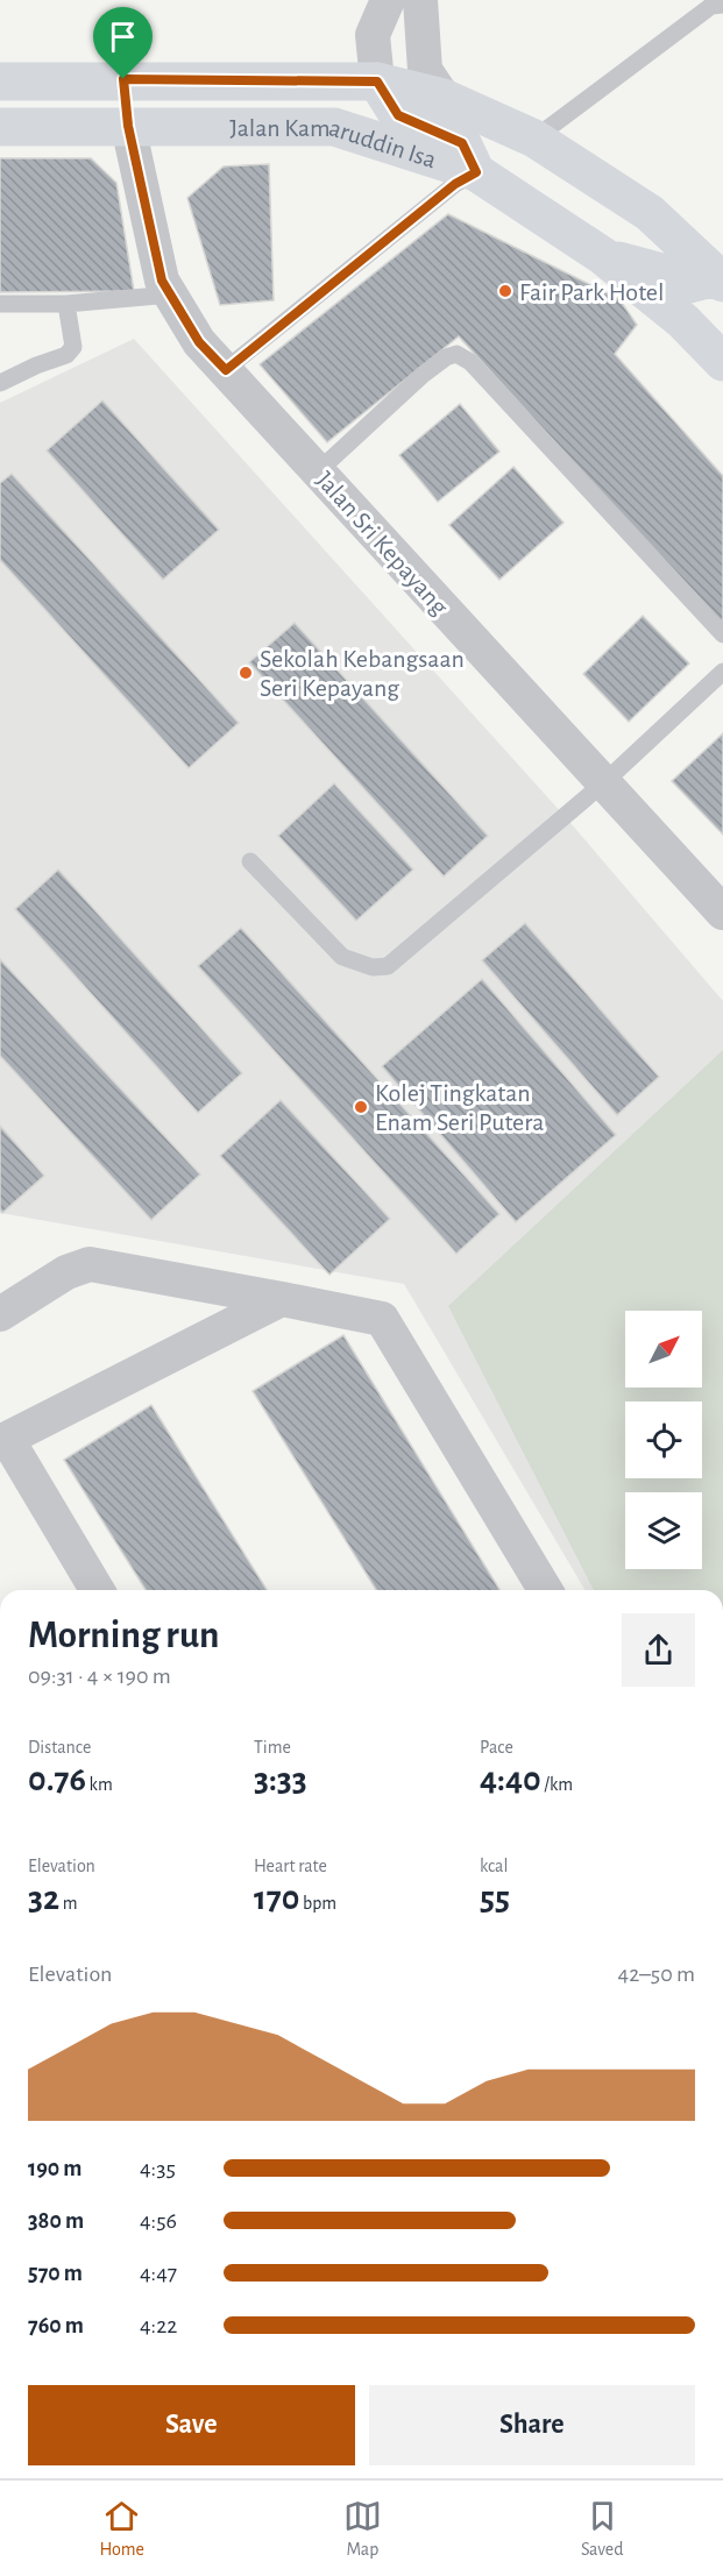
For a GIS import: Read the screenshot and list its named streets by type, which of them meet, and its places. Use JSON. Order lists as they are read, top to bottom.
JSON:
{
  "streets": {
    "main road": ["Jalan Kamaruddin Isa"],
    "street": ["Jalan Sri Kepayang"]
  },
  "crossings": [
    ["Jalan Kamaruddin Isa", "Jalan Sri Kepayang"]
  ],
  "places": ["Fair Park Hotel", "Sekolah Kebangsaan Seri Kepayang", "Kolej Tingkatan Enam Seri Putera"],
  "north": "top right",
  "page": {
    "heading": ["Morning run", "09:31 · 4 × 190 m"],
    "stats": [
      ["Distance", "0.76 km"],
      ["Time", "3:33"],
      ["Pace", "4:40 /km"],
      ["Elevation", "32 m"],
      ["Heart rate", "170 bpm"],
      ["kcal", "55"]
    ],
    "chart": ["Elevation", "42–50 m"],
    "list": [
      {
        "name": "190 m",
        "note": "4:35"
      },
      {
        "name": "380 m",
        "note": "4:56"
      },
      {
        "name": "570 m",
        "note": "4:47"
      },
      {
        "name": "760 m",
        "note": "4:22"
      }
    ],
    "buttons": ["Save", "Share"],
    "tabs": ["Home", "Map", "Saved"]
  }
}
